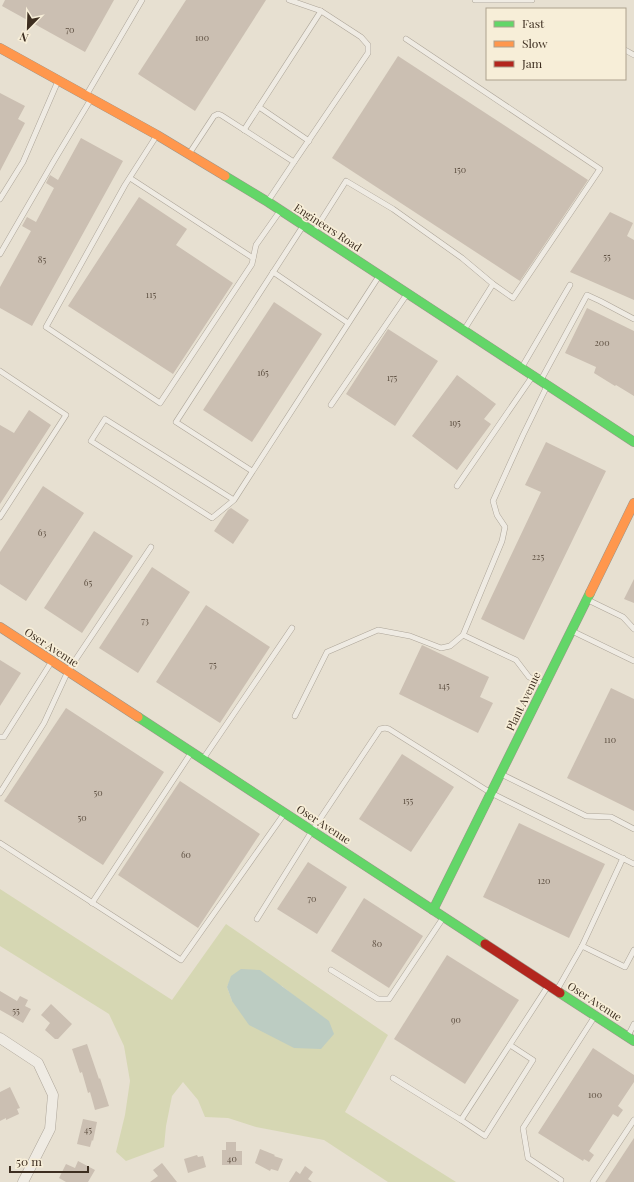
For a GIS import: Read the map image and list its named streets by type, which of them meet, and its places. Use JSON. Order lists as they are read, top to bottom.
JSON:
{
  "streets": {
    "street": ["Engineers Road", "Oser Avenue", "Plant Avenue"]
  },
  "crossings": [
    ["Oser Avenue", "Plant Avenue"]
  ],
  "house_numbers": [
    "70",
    "100",
    "150",
    "55",
    "85",
    "115",
    "200",
    "165",
    "175",
    "195",
    "63",
    "225",
    "65",
    "73",
    "75",
    "145",
    "110",
    "50",
    "155",
    "50",
    "60",
    "120",
    "70",
    "80",
    "55",
    "90",
    "100",
    "45",
    "40"
  ],
  "legend": ["Fast", "Slow", "Jam"],
  "scale_bar": "50 m",
  "north": "bottom left"
}
